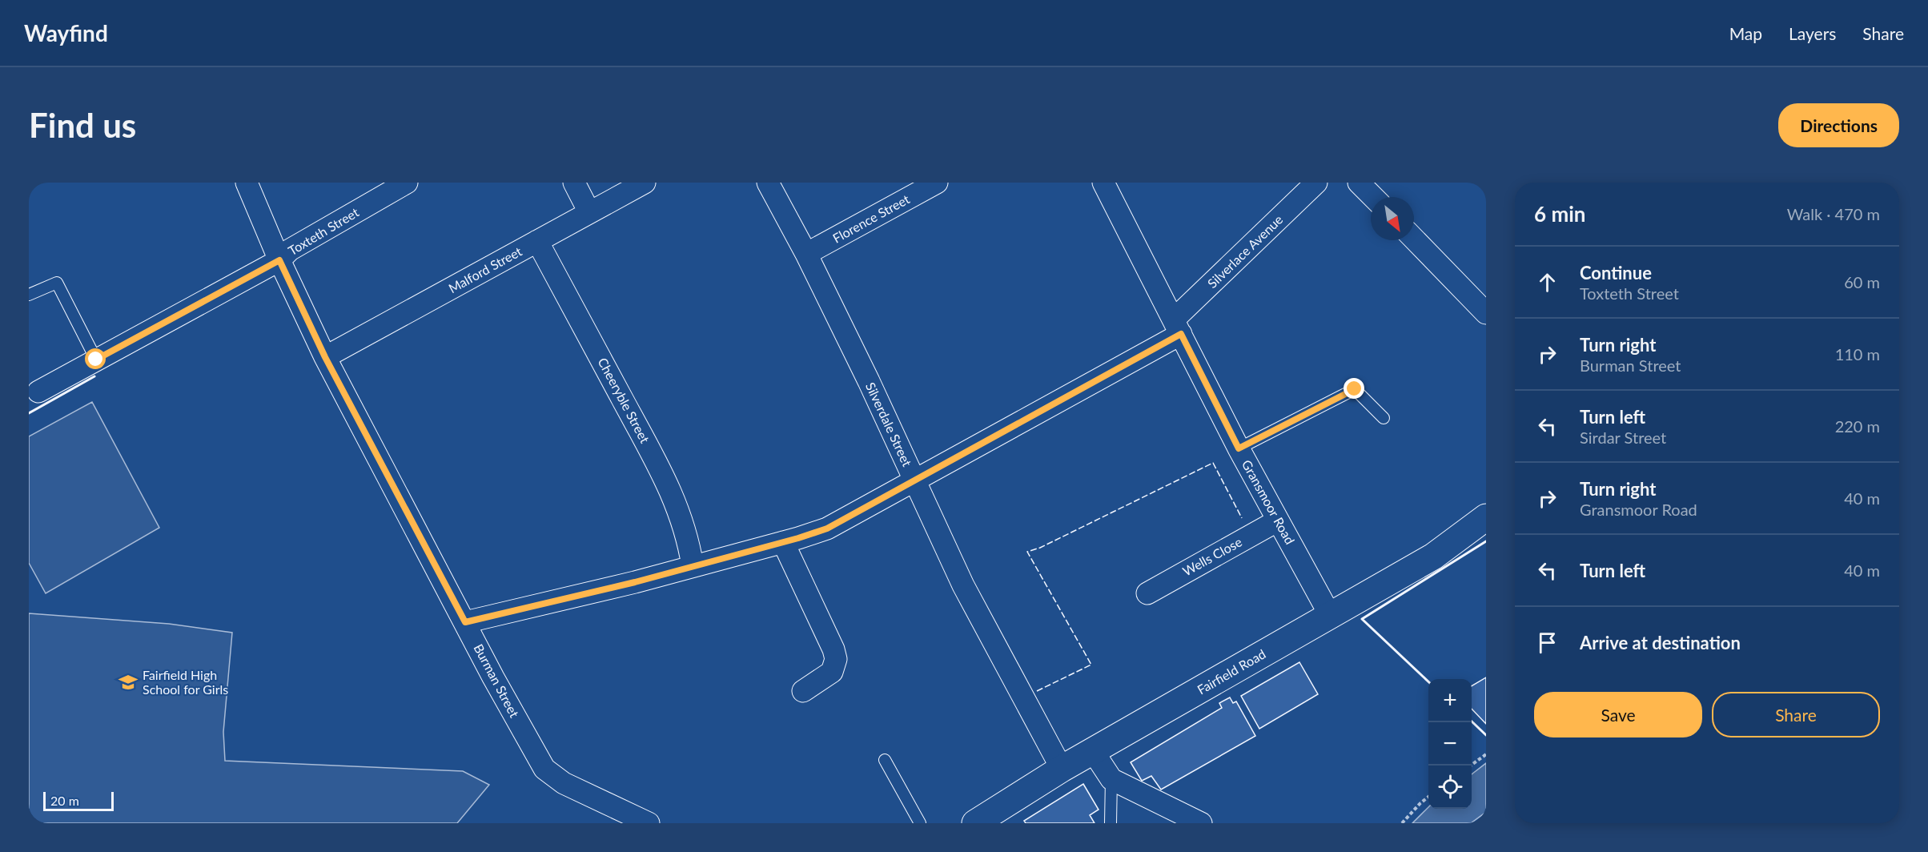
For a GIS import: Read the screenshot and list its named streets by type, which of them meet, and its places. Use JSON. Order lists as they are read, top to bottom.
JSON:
{
  "streets": {
    "street": [
      "Florence Street",
      "Toxteth Street",
      "Silverlace Avenue",
      "Malford Street",
      "Cheeryble Street",
      "Silverdale Street",
      "Gransmoor Road",
      "Wells Close",
      "Fairfield Road",
      "Burman Street"
    ]
  },
  "crossings": [
    ["Florence Street", "Silverdale Street"],
    ["Toxteth Street", "Burman Street"],
    ["Silverlace Avenue", "Cheeryble Street"],
    ["Silverlace Avenue", "Silverdale Street"],
    ["Silverlace Avenue", "Gransmoor Road"],
    ["Silverlace Avenue", "Burman Street"],
    ["Malford Street", "Cheeryble Street"],
    ["Malford Street", "Burman Street"],
    ["Silverdale Street", "Fairfield Road"],
    ["Gransmoor Road", "Wells Close"],
    ["Gransmoor Road", "Fairfield Road"]
  ],
  "places": {
    "school or university": ["Fairfield High School for Girls"]
  },
  "scale_bar": "20 m",
  "north": "bottom right",
  "page": {
    "header": "Wayfind",
    "nav": ["Map", "Layers", "Share"],
    "buttons": [
      "Directions",
      ["Save", "Share"]
    ],
    "title": "Find us",
    "heading": ["6 min", "Walk · 470 m"],
    "list": [
      ["Continue", "Toxteth Street", "60 m"],
      ["Turn right", "Burman Street", "110 m"],
      ["Turn left", "Sirdar Street", "220 m"],
      ["Turn right", "Gransmoor Road", "40 m"],
      ["Turn left", "40 m"],
      "Arrive at destination"
    ],
    "map_buttons": ["+", "−"],
    "scale": "20 m"
  }
}
